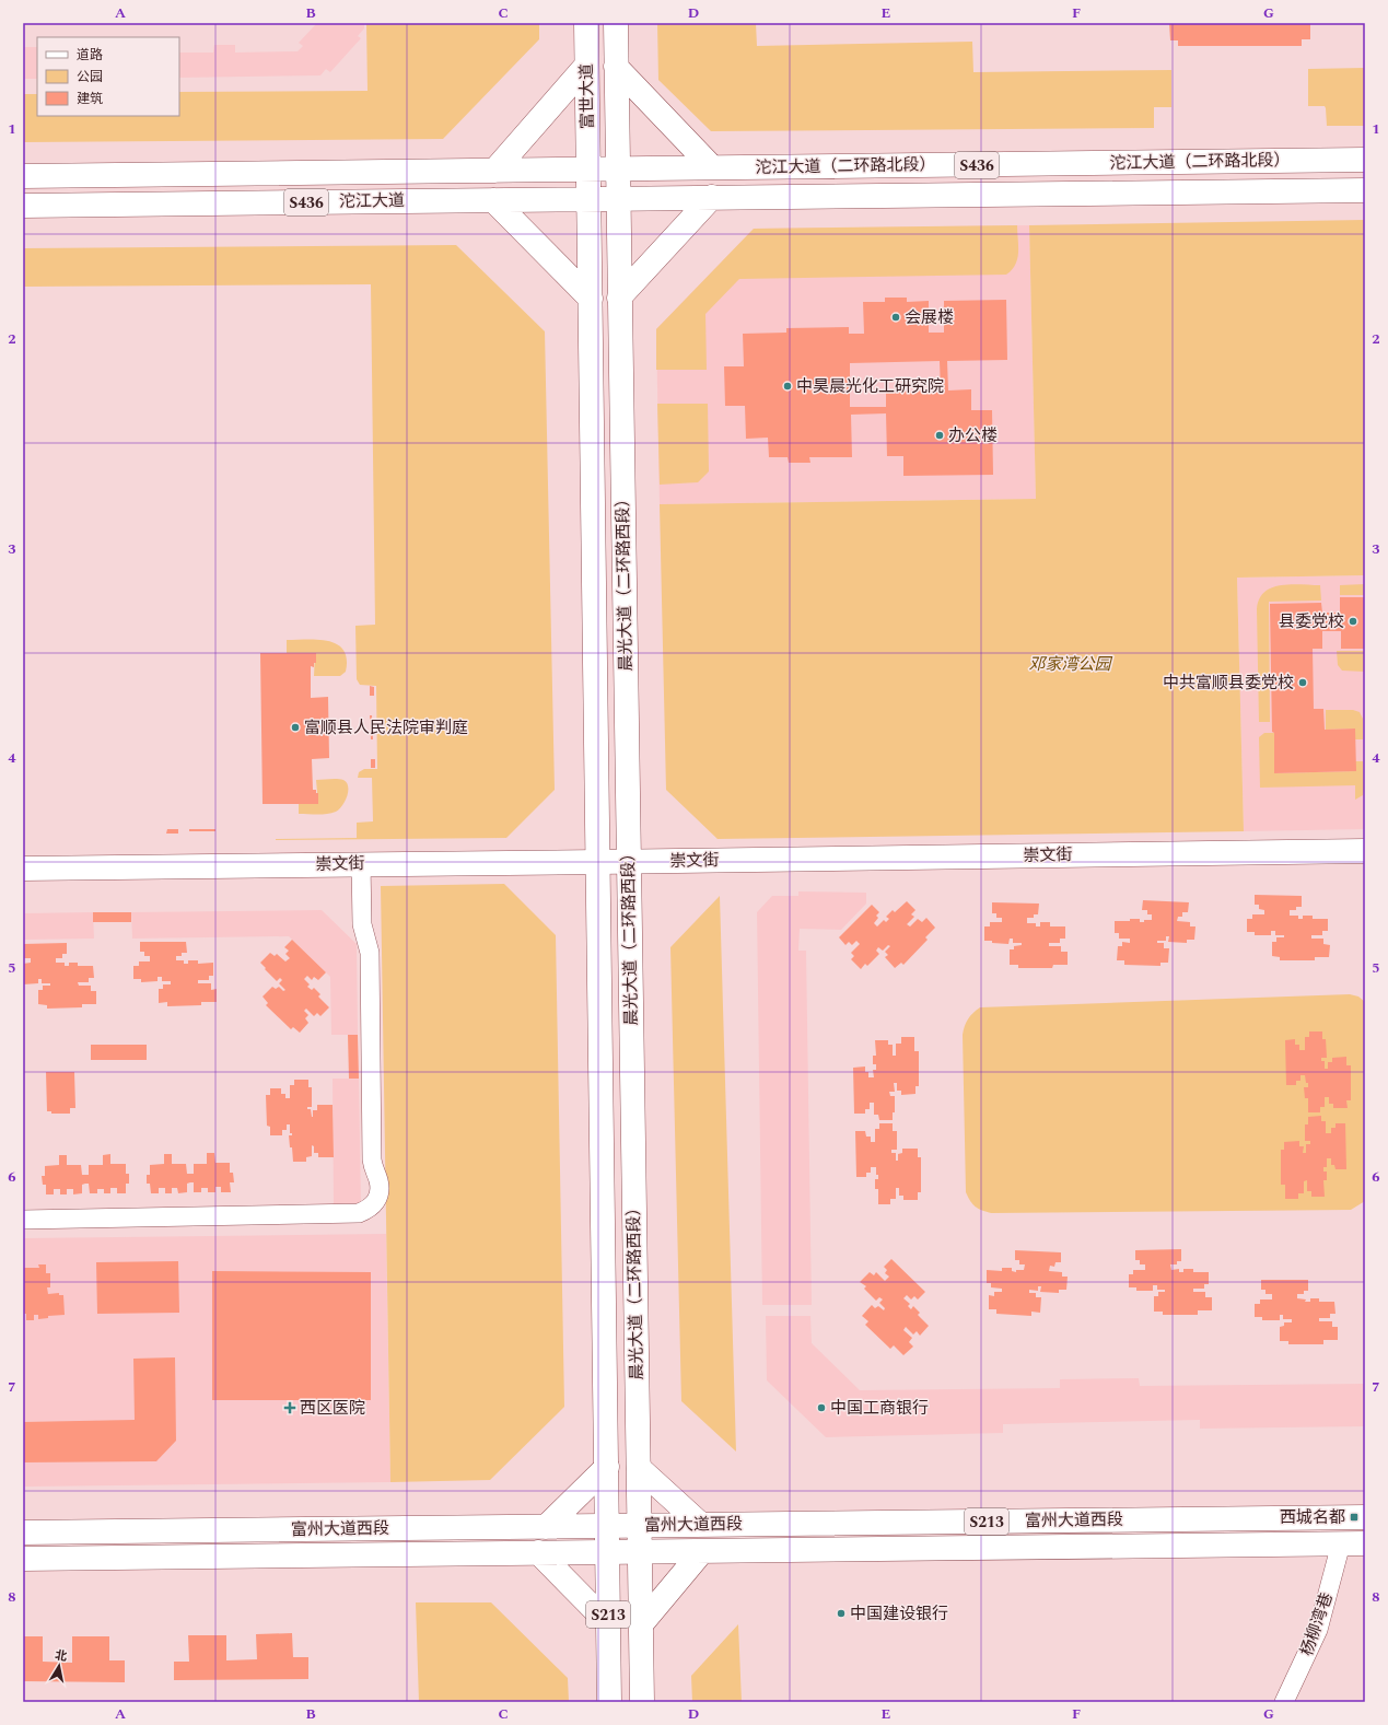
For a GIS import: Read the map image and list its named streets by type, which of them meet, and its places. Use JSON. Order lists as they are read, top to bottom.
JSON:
{
  "streets": {
    "main road": [
      "富世大道",
      "沱江大道（二环路北段）",
      "S436",
      "沱江大道",
      "晨光大道（二环路西段）",
      "崇文街",
      "富州大道西段",
      "S213"
    ],
    "street": ["杨柳湾巷"]
  },
  "crossings": [
    ["富世大道", "沱江大道（二环路北段）"],
    ["富世大道", "沱江大道"],
    ["富世大道", "晨光大道（二环路西段）"],
    ["沱江大道（二环路北段）", "沱江大道"],
    ["沱江大道（二环路北段）", "晨光大道（二环路西段）"],
    ["沱江大道", "晨光大道（二环路西段）"],
    ["晨光大道（二环路西段）", "崇文街"],
    ["晨光大道（二环路西段）", "富州大道西段"],
    ["富州大道西段", "杨柳湾巷"]
  ],
  "parks": ["邓家湾公园"],
  "places": {
    "other": [
      "会展楼",
      "中昊晨光化工研究院",
      "办公楼",
      "县委党校",
      "中共富顺县委党校",
      "富顺县人民法院审判庭",
      "中国工商银行",
      "中国建设银行"
    ],
    "health": ["西区医院"],
    "transit": ["西城名都"]
  },
  "legend": ["道路", "公园", "建筑"],
  "north": "top",
  "grid": {
    "columns": [
      "A",
      "B",
      "C",
      "D",
      "E",
      "F",
      "G"
    ],
    "rows": [
      "1",
      "2",
      "3",
      "4",
      "5",
      "6",
      "7",
      "8"
    ]
  }
}
